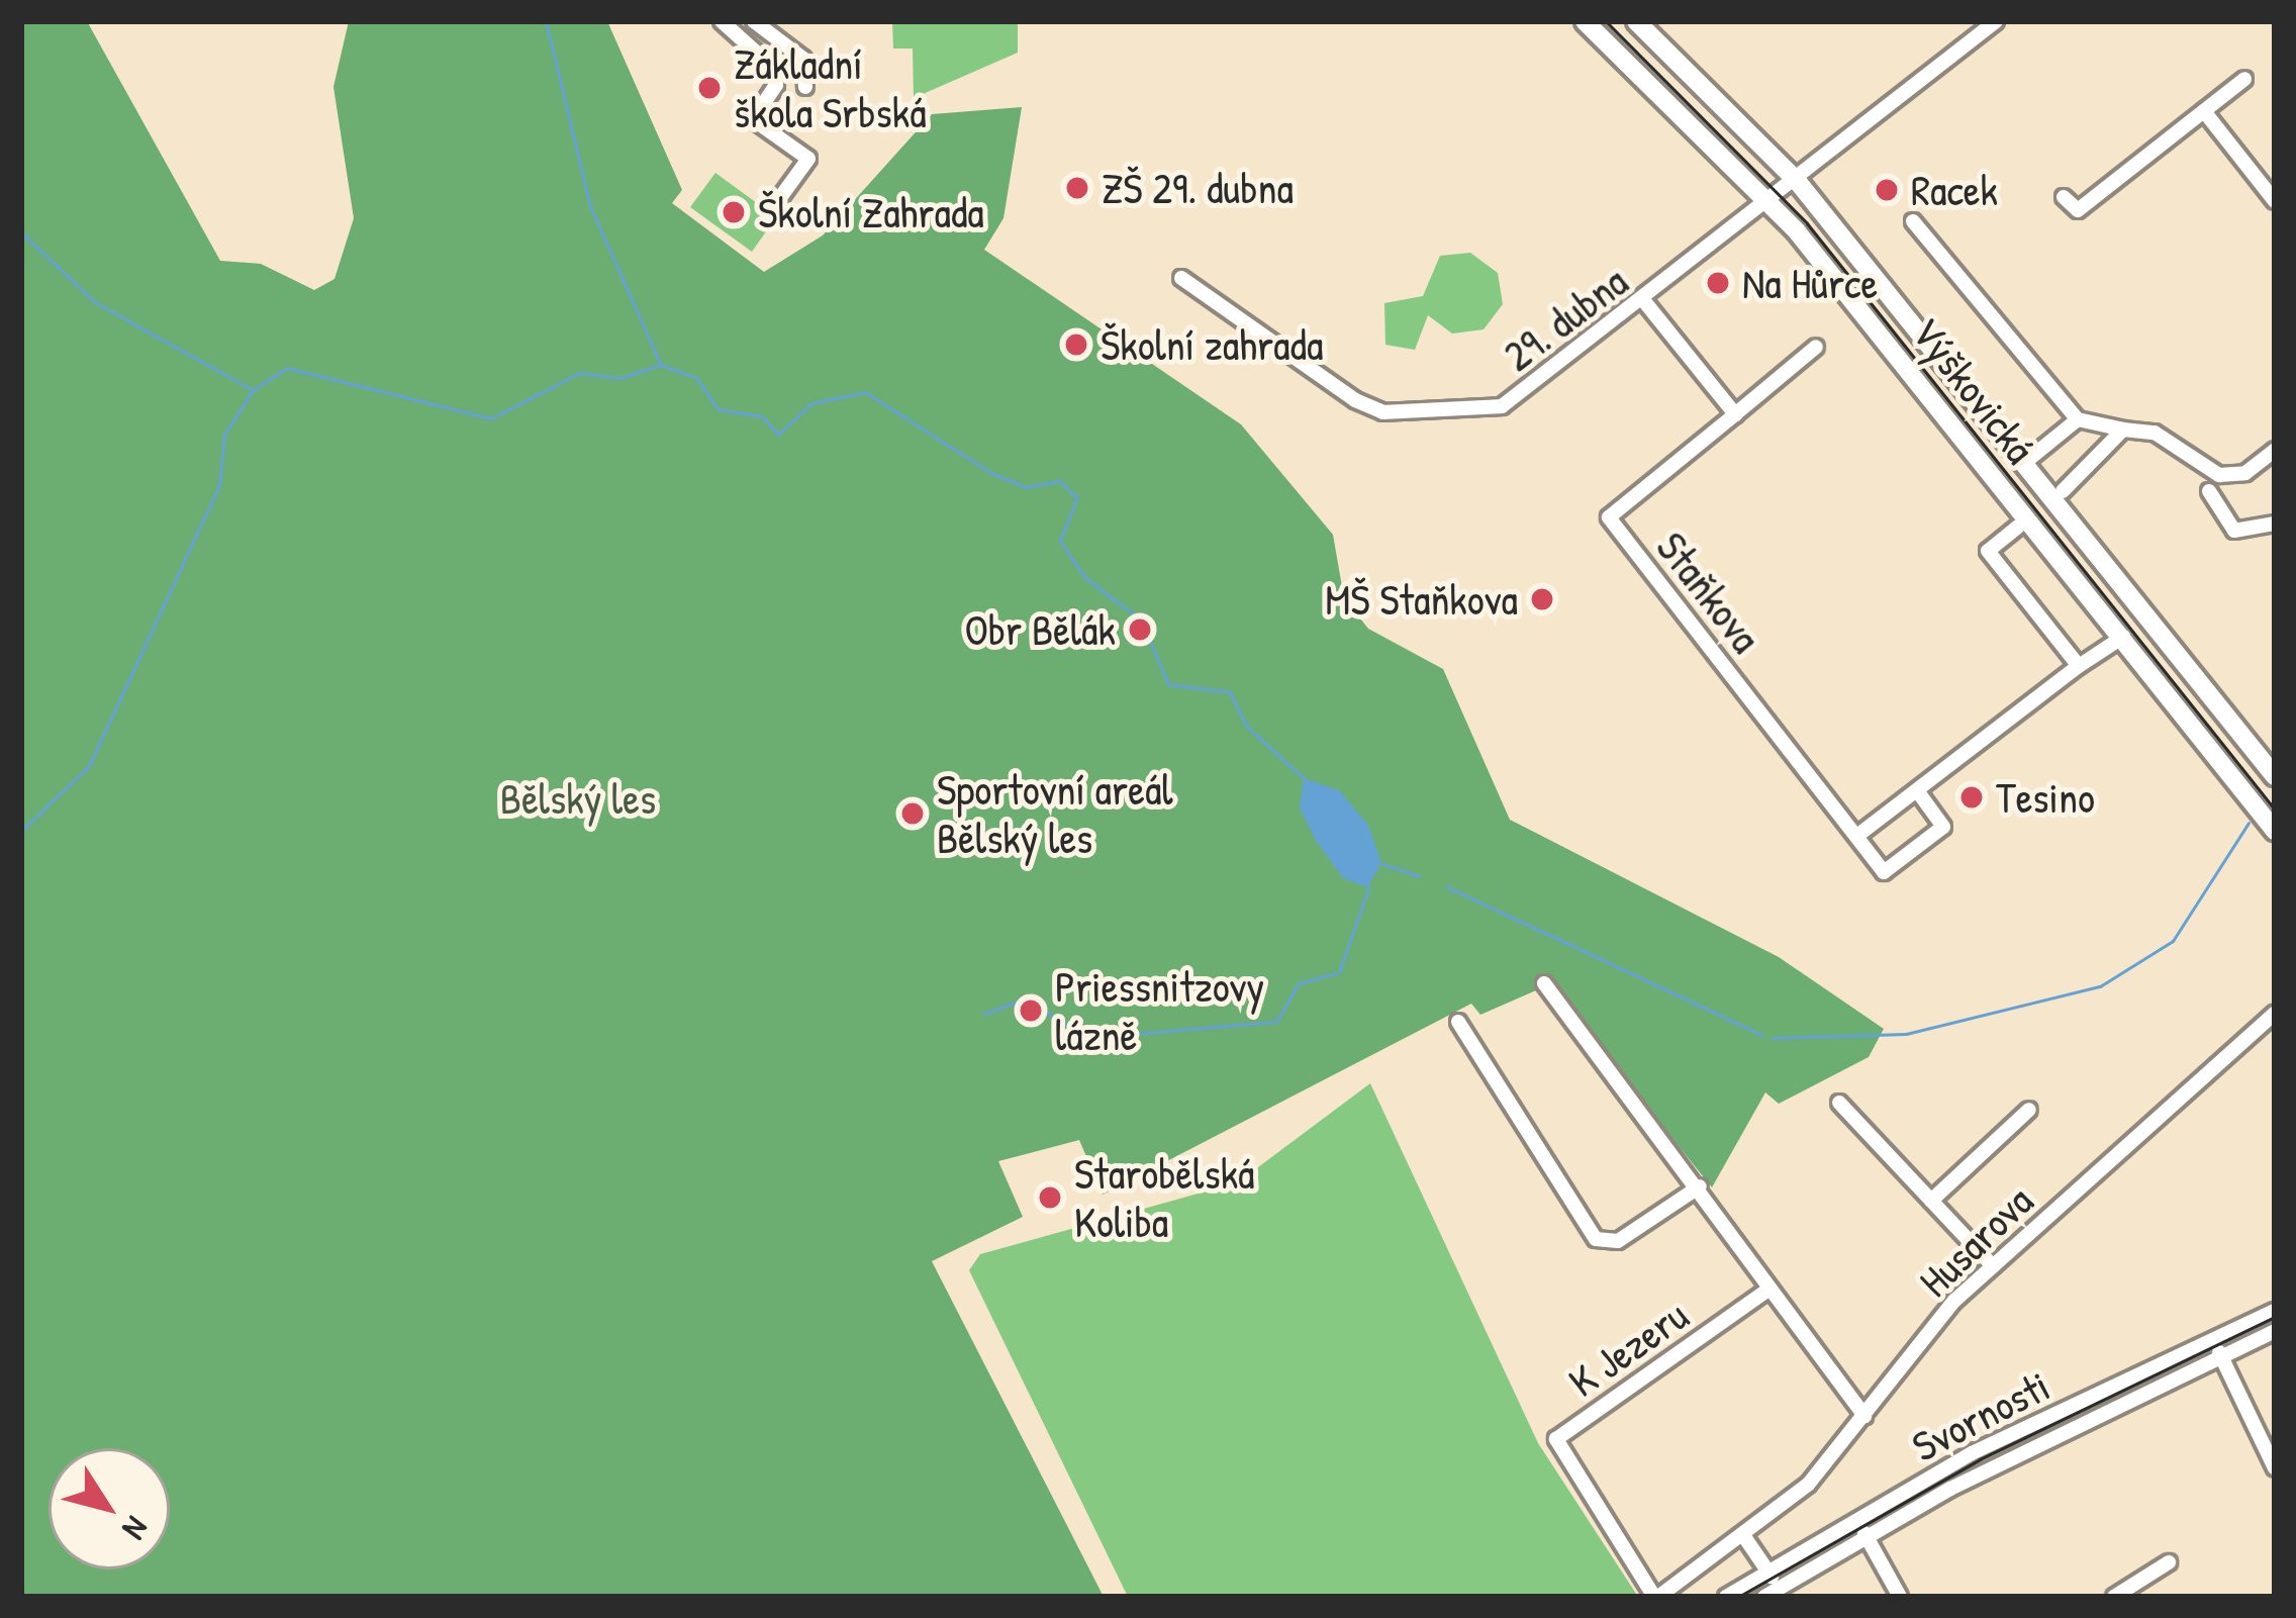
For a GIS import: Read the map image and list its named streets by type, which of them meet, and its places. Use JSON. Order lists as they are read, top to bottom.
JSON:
{
  "streets": {
    "street": [
      "29. dubna",
      "Výškovická",
      "Staňkova",
      "Husarova",
      "K Jezeru",
      "Svornosti"
    ]
  },
  "crossings": [
    ["29. dubna", "Výškovická"],
    ["Husarova", "K Jezeru"]
  ],
  "parks": ["Bělský les"],
  "places": [
    "Základní škola Srbská",
    "ZŠ 29. dubna",
    "Racek",
    "Školní Zahrada",
    "Na Hůrce",
    "Školní zahrada",
    "MŠ Staňkova",
    "Obr Bělák",
    "Tesino",
    "Sportovní areál Bělský les",
    "Priessnitzovy lázně",
    "Starobělská Koliba"
  ],
  "north": "bottom right"
}
